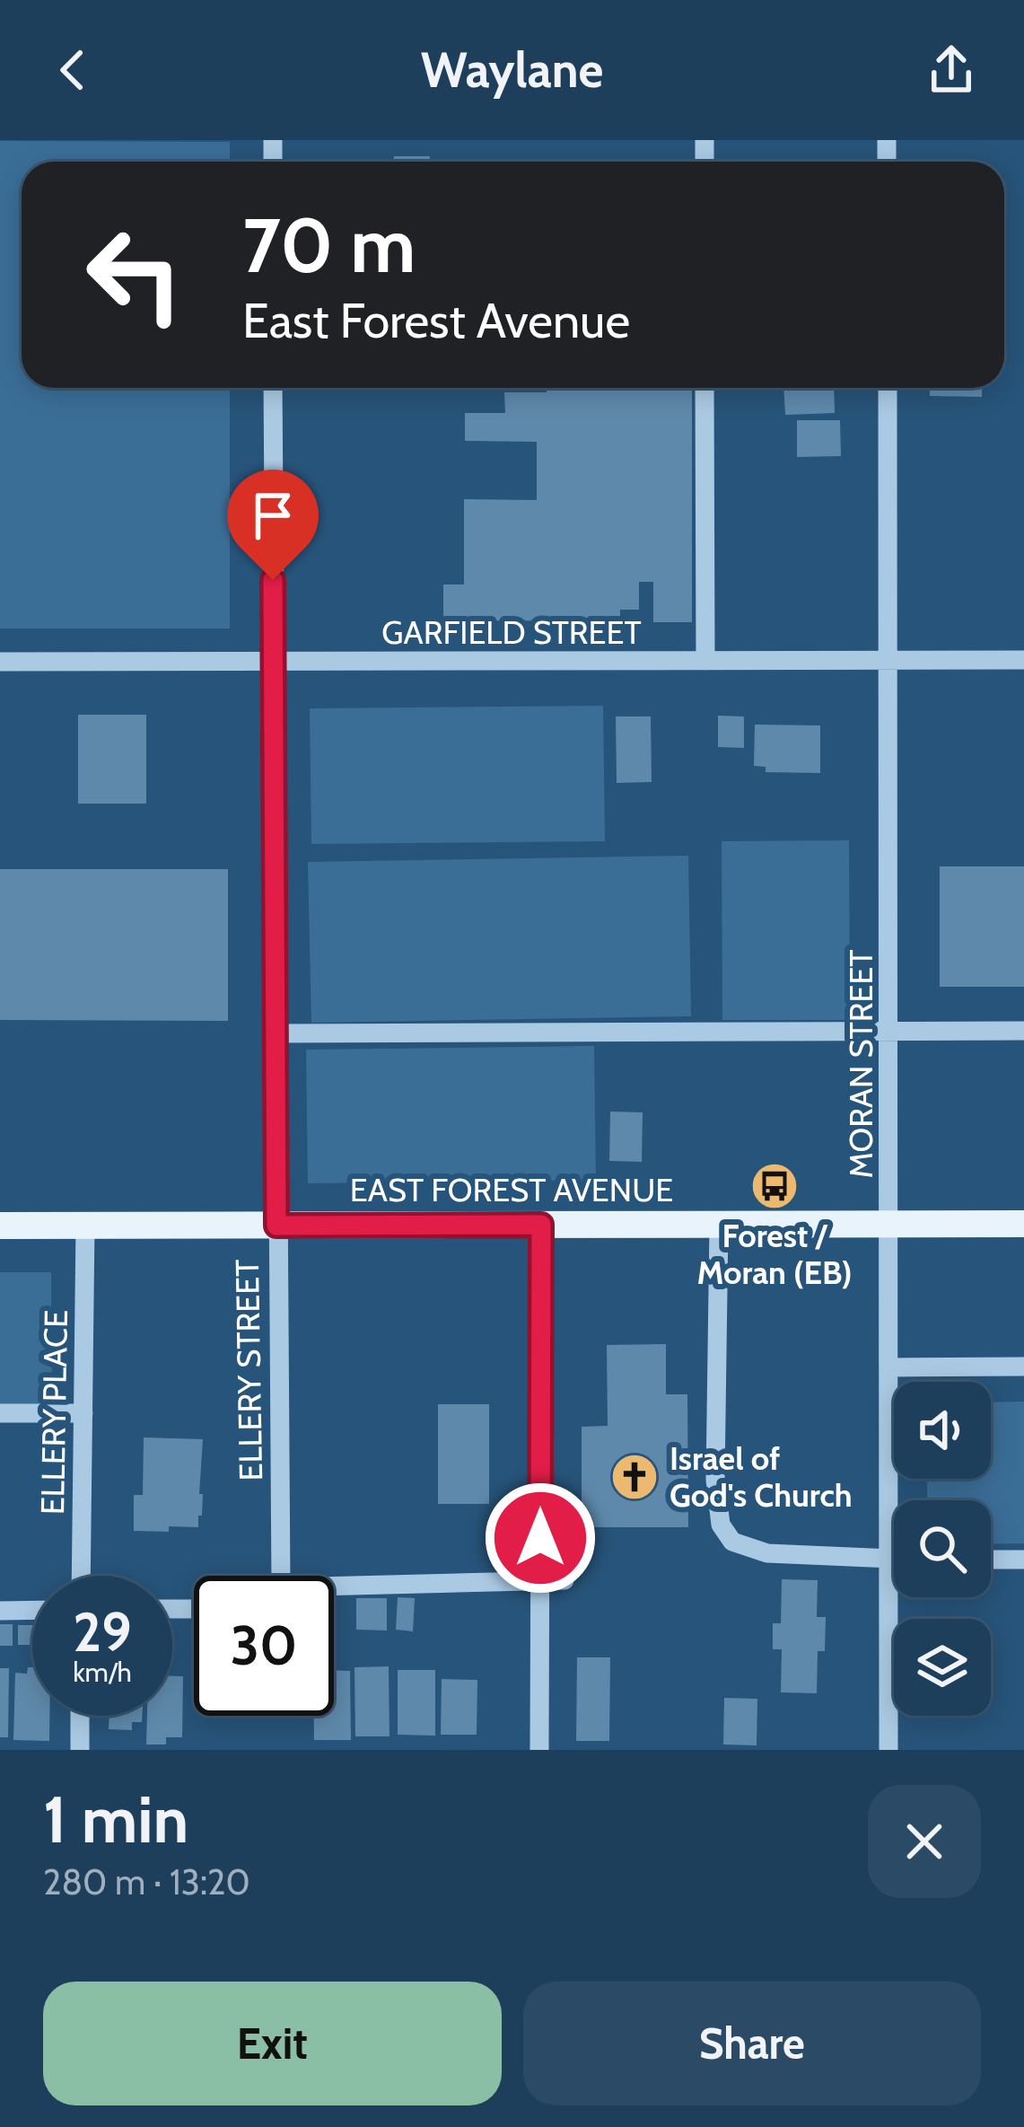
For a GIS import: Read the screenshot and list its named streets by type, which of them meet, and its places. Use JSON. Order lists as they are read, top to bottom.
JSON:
{
  "streets": {
    "main road": ["EAST FOREST AVENUE"],
    "street": [
      "GARFIELD STREET",
      "MORAN STREET",
      "ELLERY STREET",
      "ELLERY PLACE"
    ]
  },
  "crossings": [
    ["GARFIELD STREET", "MORAN STREET"],
    ["GARFIELD STREET", "ELLERY STREET"],
    ["MORAN STREET", "EAST FOREST AVENUE"],
    ["EAST FOREST AVENUE", "ELLERY STREET"],
    ["EAST FOREST AVENUE", "ELLERY PLACE"]
  ],
  "places": {
    "bus stop": ["Forest / Moran (EB)"],
    "church": ["Israel of God's Church"]
  },
  "page": {
    "header": "Waylane",
    "turn": ["70 m", "East Forest Avenue"],
    "speed": "29 km/h",
    "limit": "30",
    "heading": ["1 min", "280 m · 13:20"],
    "buttons": ["Exit", "Share"]
  }
}
